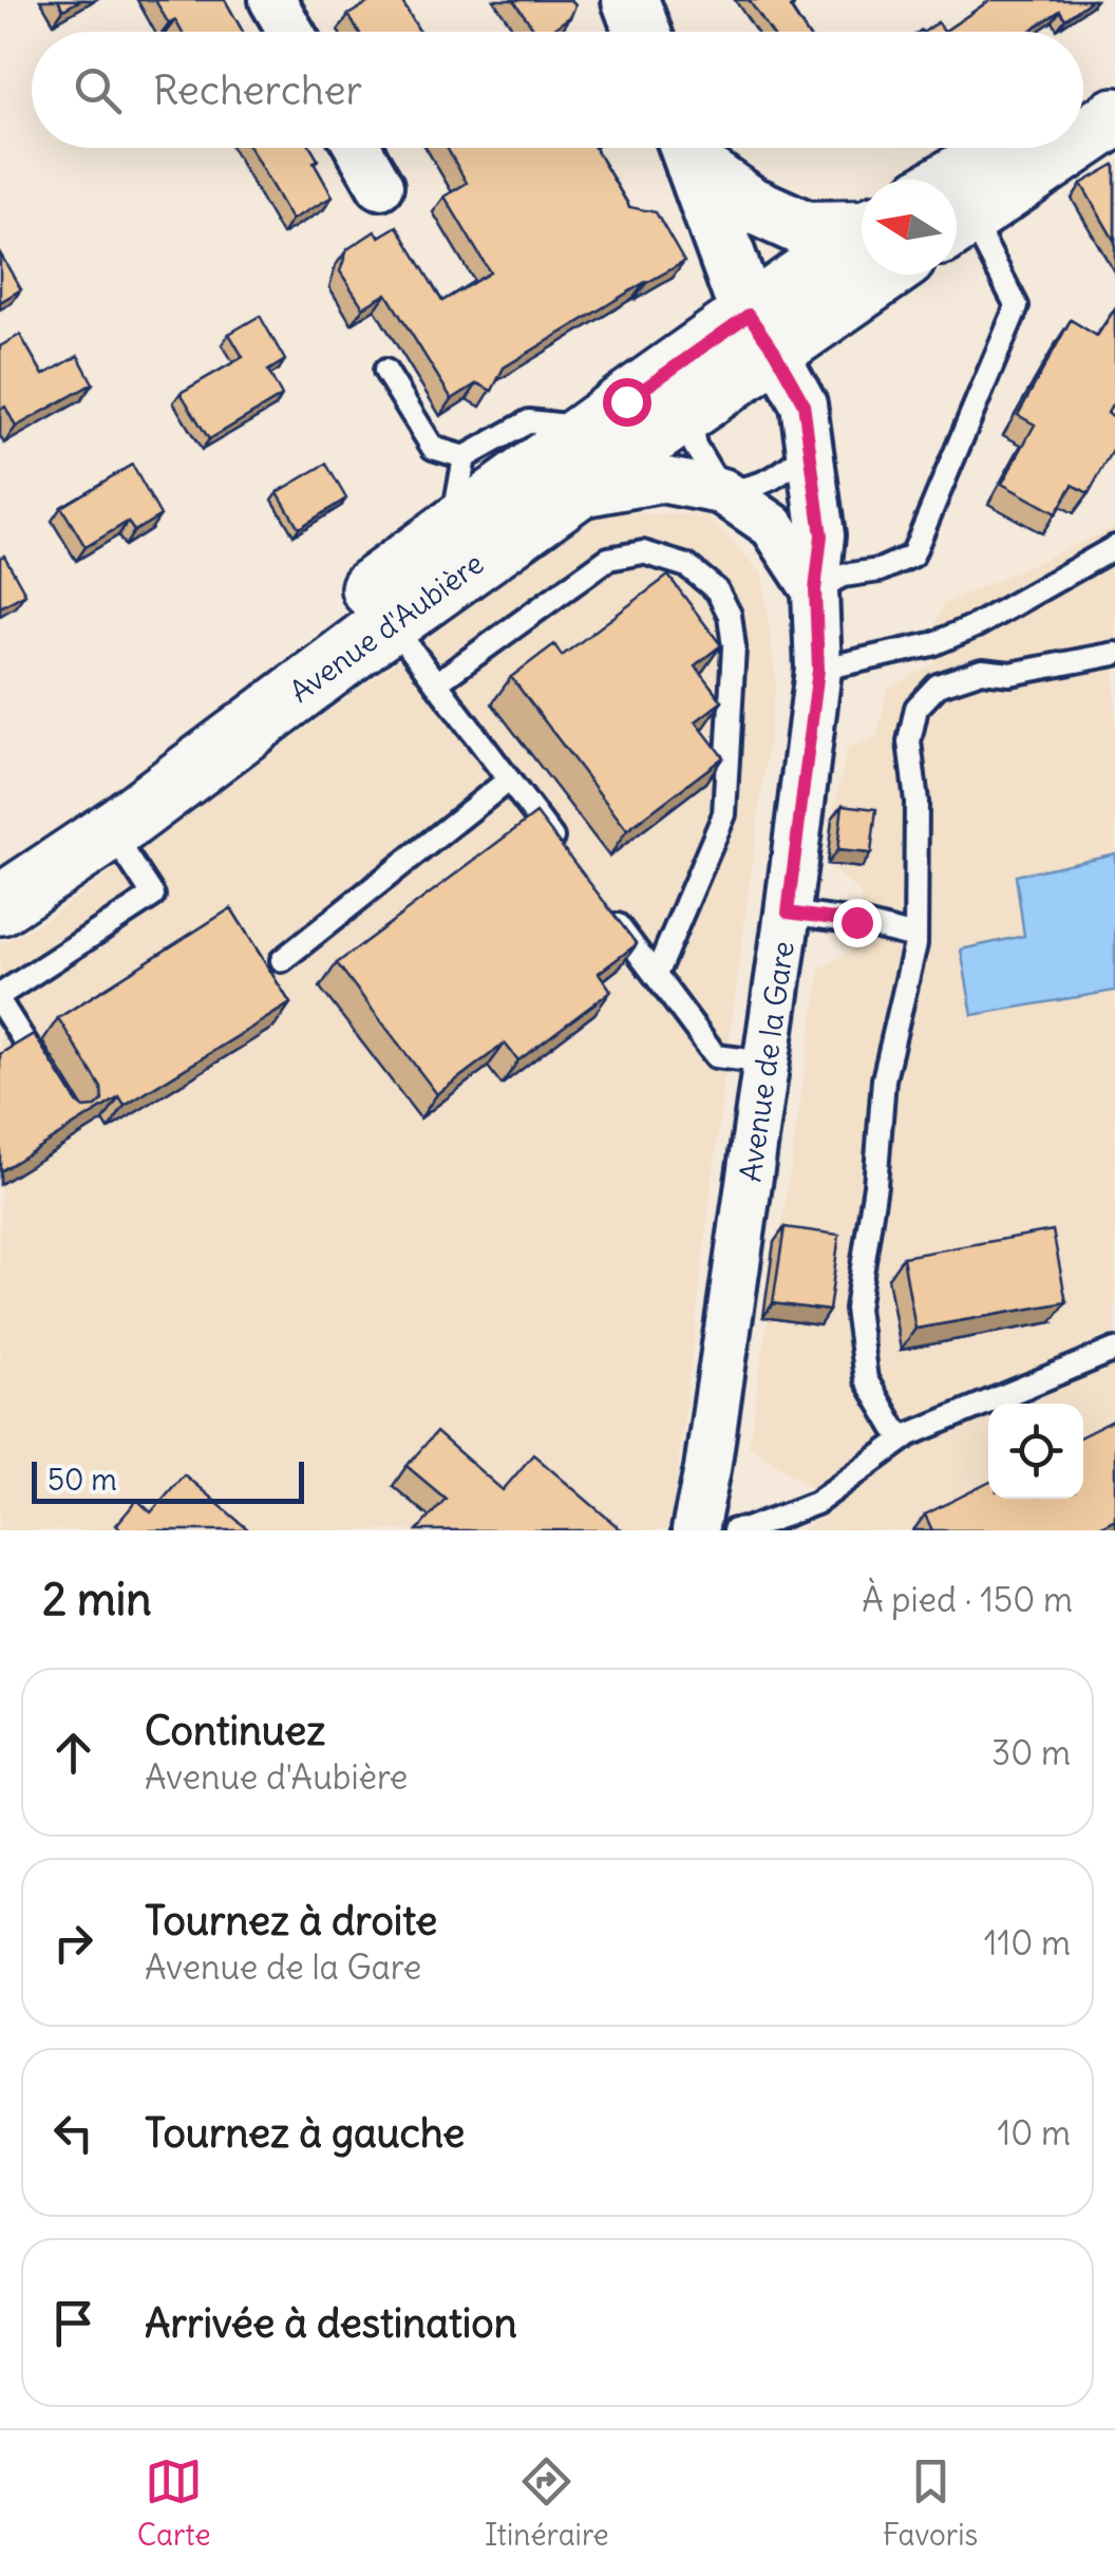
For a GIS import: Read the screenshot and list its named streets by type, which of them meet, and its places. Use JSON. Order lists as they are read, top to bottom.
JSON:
{
  "streets": {
    "main road": ["Avenue d'Aubière"],
    "street": ["Avenue de la Gare"]
  },
  "crossings": [
    ["Avenue d'Aubière", "Avenue de la Gare"]
  ],
  "scale_bar": "50 m",
  "north": "left",
  "page": {
    "search": "Rechercher",
    "scale": "50 m",
    "heading": ["2 min", "À pied · 150 m"],
    "list": [
      ["Continuez", "Avenue d'Aubière", "30 m"],
      ["Tournez à droite", "Avenue de la Gare", "110 m"],
      ["Tournez à gauche", "10 m"],
      "Arrivée à destination"
    ],
    "nav": ["Carte", "Itinéraire", "Favoris"]
  }
}
